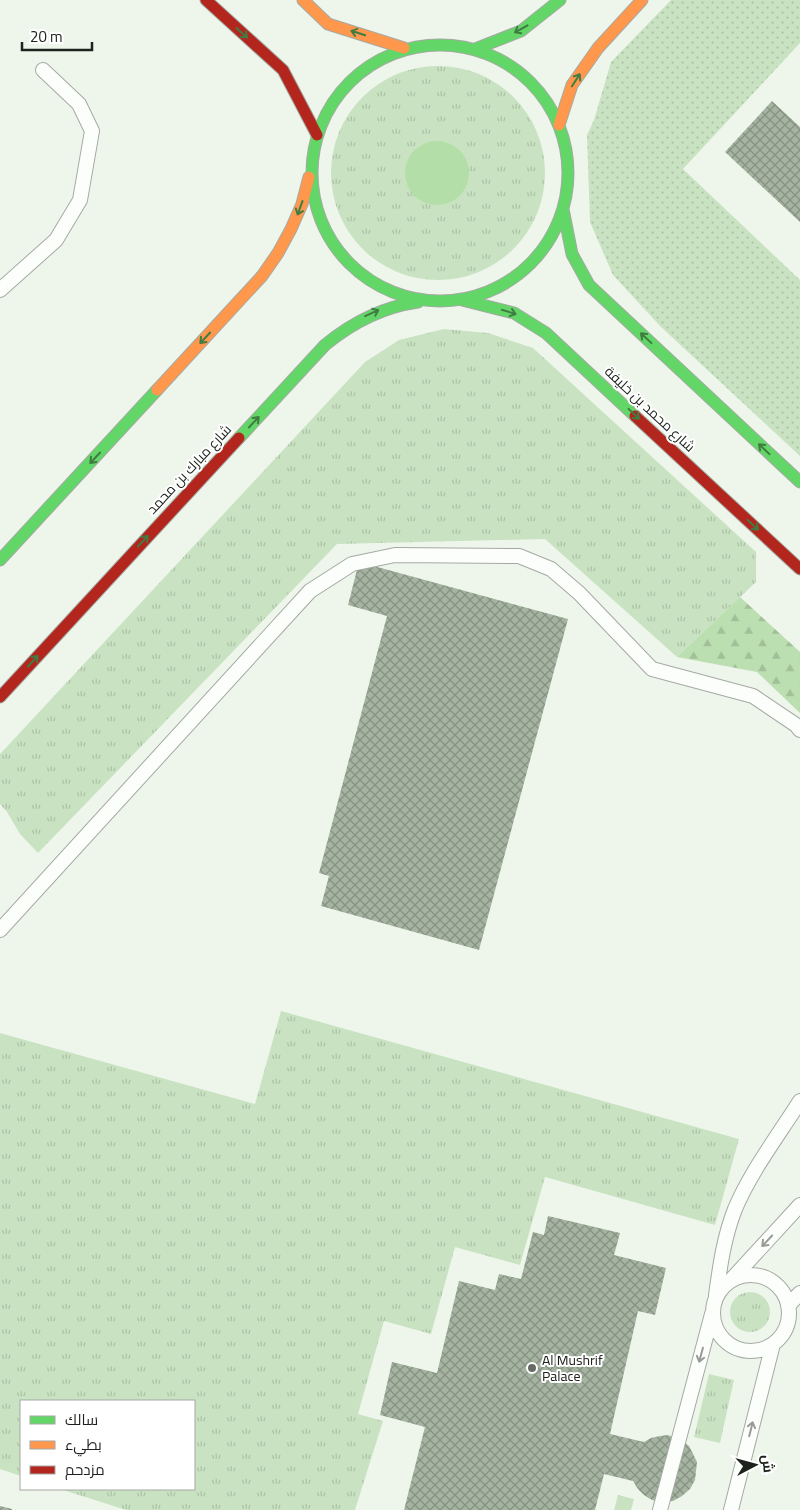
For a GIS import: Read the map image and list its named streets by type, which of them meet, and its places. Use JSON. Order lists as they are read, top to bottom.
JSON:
{
  "streets": {
    "main road": ["شارع محمد بن خليفة", "شارع مبارك بن محمد"]
  },
  "places": ["Al Mushrif Palace"],
  "legend": ["سالك", "بطيء", "مزدحم"],
  "scale_bar": "20 m",
  "north": "right"
}
